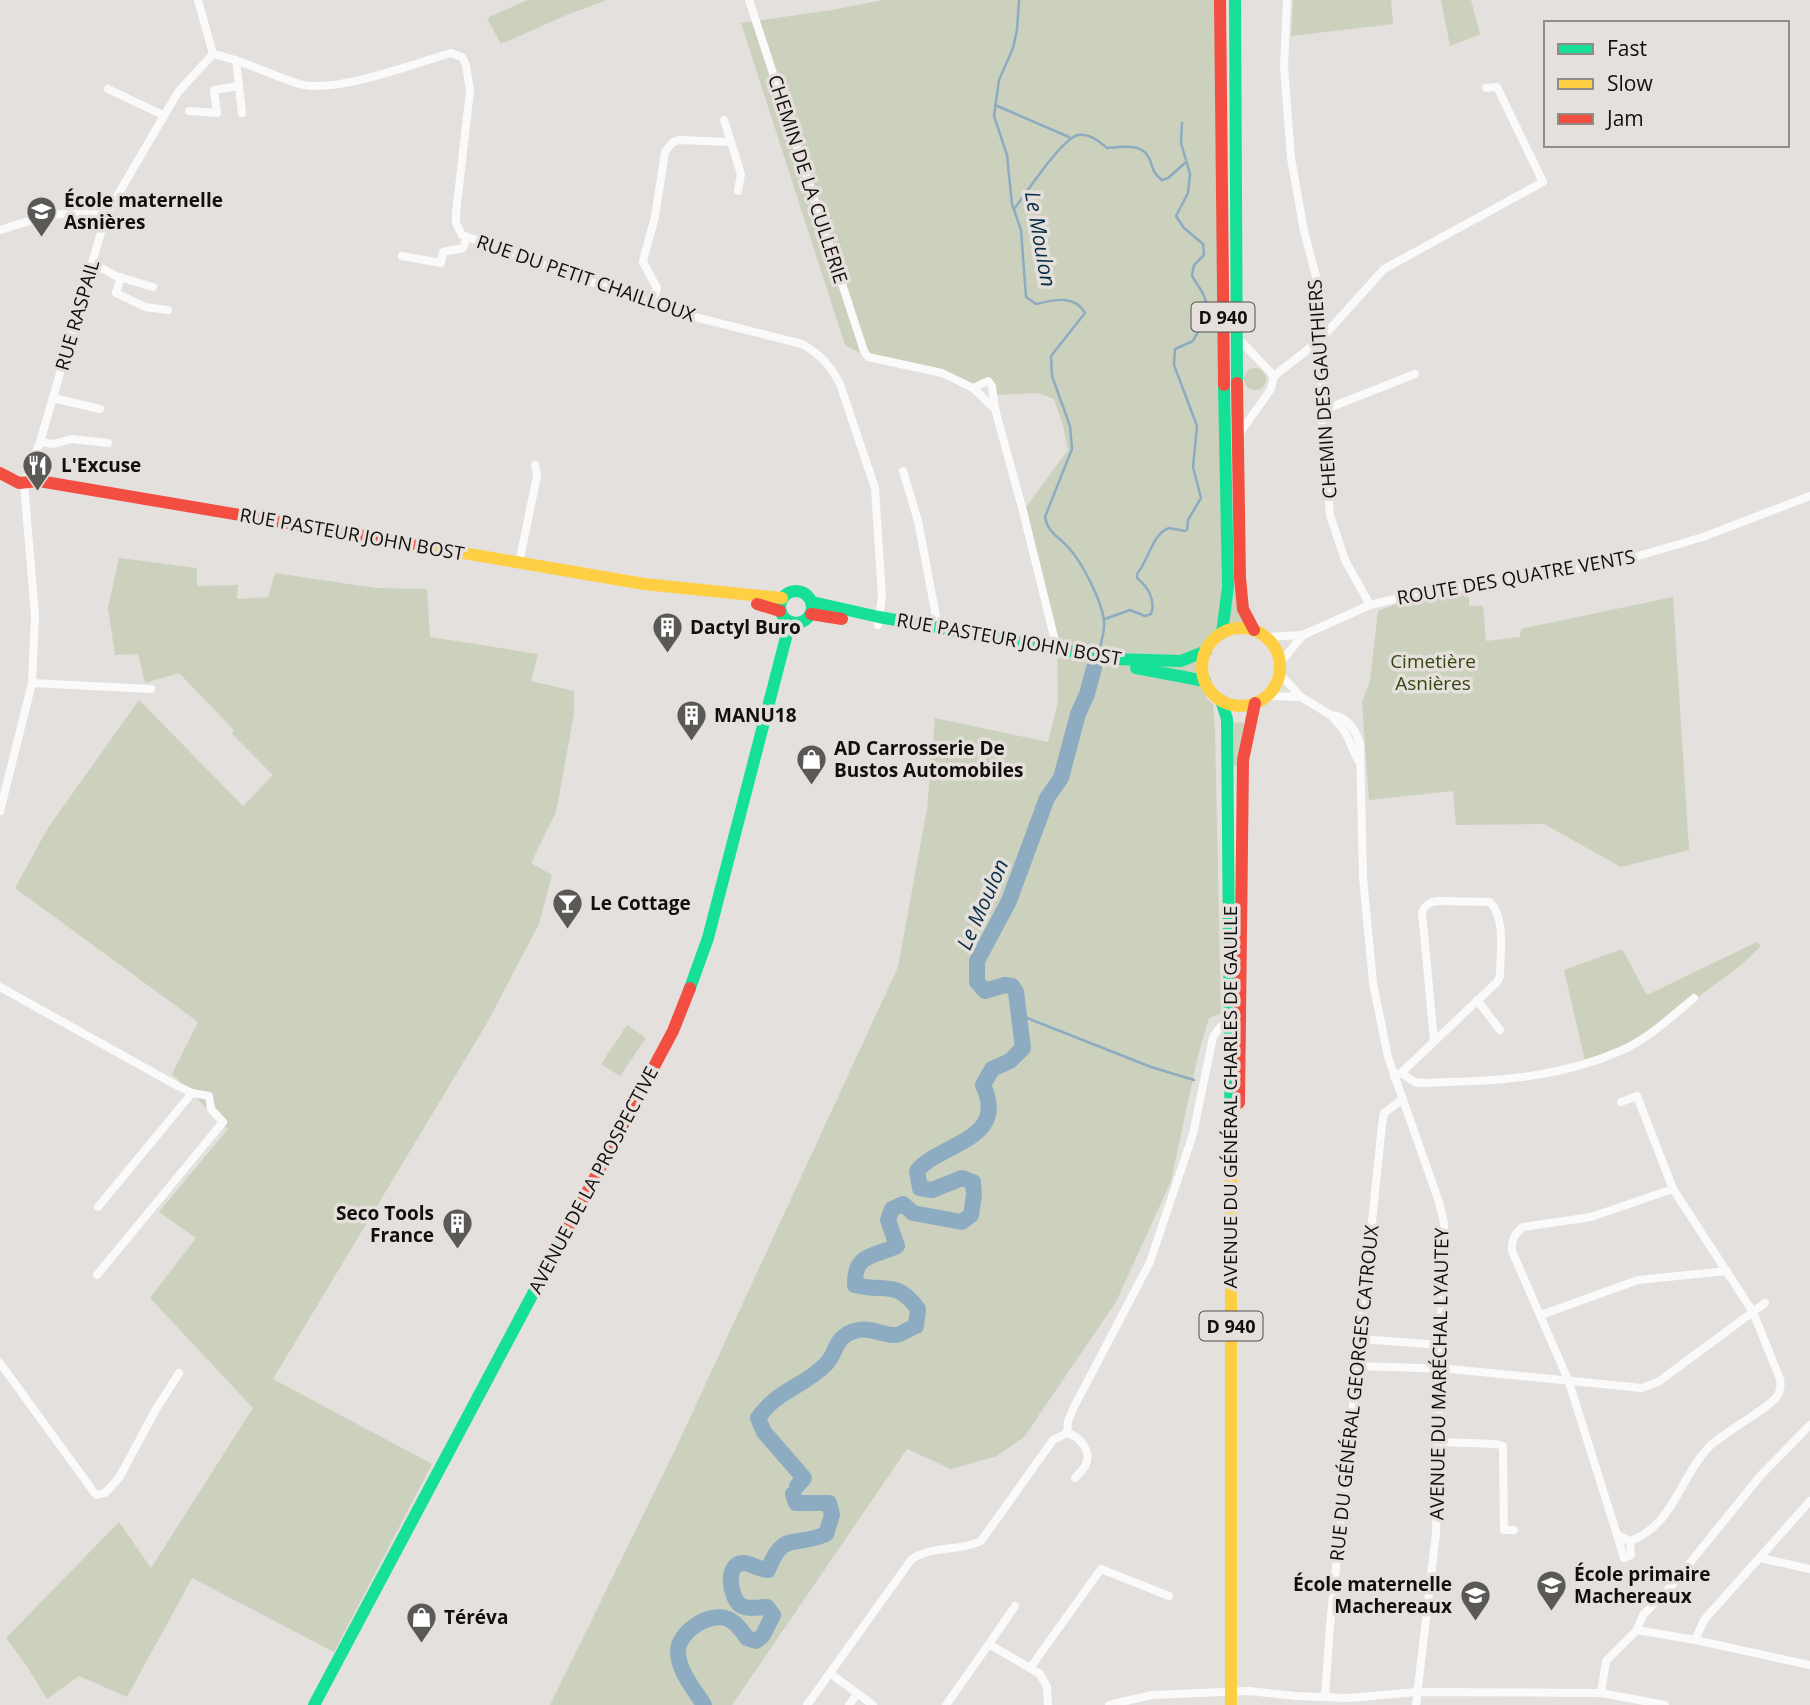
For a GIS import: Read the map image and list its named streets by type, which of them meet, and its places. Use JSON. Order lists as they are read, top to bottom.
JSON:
{
  "streets": {
    "main road": [
      "D 940",
      "RUE PASTEUR JOHN BOST",
      "AVENUE DU GÉNÉRAL CHARLES DE GAULLE",
      "AVENUE DE LA PROSPECTIVE"
    ],
    "street": [
      "CHEMIN DE LA CULLERIE",
      "RUE DU PETIT CHAILLOUX",
      "RUE RASPAIL",
      "CHEMIN DES GAUTHIERS",
      "ROUTE DES QUATRE VENTS",
      "AVENUE DU MARÉCHAL LYAUTEY",
      "RUE DU GÉNÉRAL GEORGES CATROUX"
    ]
  },
  "crossings": [
    ["RUE DU PETIT CHAILLOUX", "RUE RASPAIL"],
    ["RUE DU PETIT CHAILLOUX", "RUE PASTEUR JOHN BOST"],
    ["RUE RASPAIL", "RUE PASTEUR JOHN BOST"],
    ["D 940", "RUE PASTEUR JOHN BOST"],
    ["D 940", "AVENUE DU GÉNÉRAL CHARLES DE GAULLE"],
    ["D 940", "AVENUE DU MARÉCHAL LYAUTEY"],
    ["CHEMIN DES GAUTHIERS", "ROUTE DES QUATRE VENTS"],
    ["RUE PASTEUR JOHN BOST", "AVENUE DU GÉNÉRAL CHARLES DE GAULLE"],
    ["RUE PASTEUR JOHN BOST", "AVENUE DE LA PROSPECTIVE"],
    ["RUE PASTEUR JOHN BOST", "AVENUE DU MARÉCHAL LYAUTEY"],
    ["AVENUE DU GÉNÉRAL CHARLES DE GAULLE", "AVENUE DU MARÉCHAL LYAUTEY"],
    ["AVENUE DU MARÉCHAL LYAUTEY", "RUE DU GÉNÉRAL GEORGES CATROUX"]
  ],
  "water": ["Le Moulon"],
  "parks": ["Cimetière Asnières"],
  "places": {
    "school or university": ["École maternelle Asnières", "École primaire Machereaux", "École maternelle Machereaux"],
    "restaurant": ["L'Excuse"],
    "building": ["Dactyl Buro", "MANU18", "Seco Tools France"],
    "shop": ["AD Carrosserie De Bustos Automobiles", "Téréva"],
    "bar": ["Le Cottage"]
  },
  "legend": ["Fast", "Slow", "Jam"]
}
